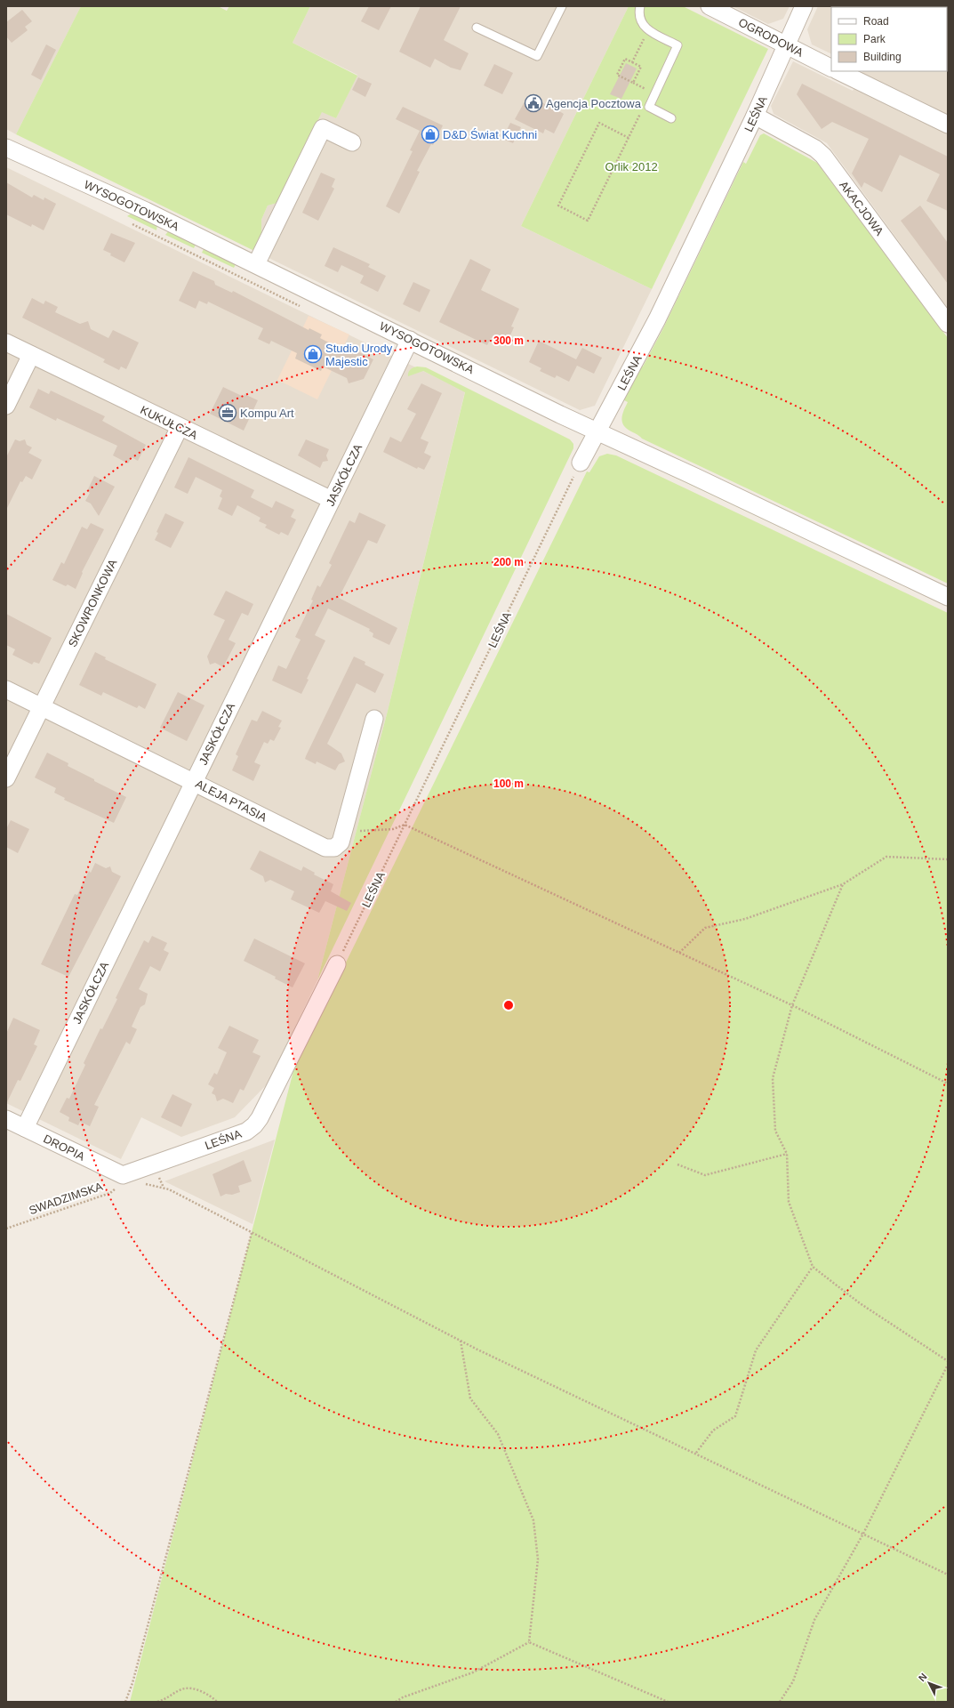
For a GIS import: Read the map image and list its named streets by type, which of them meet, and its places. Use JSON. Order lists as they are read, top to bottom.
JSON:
{
  "streets": {
    "street": [
      "OGRODOWA",
      "LEŚNA",
      "WYSOGOTOWSKA",
      "AKACJOWA",
      "KUKUŁCZA",
      "JASKÓŁCZA",
      "SKOWRONKOWA",
      "ALEJA PTASIA",
      "DROPIA"
    ],
    "path": ["SWADZIMSKA"]
  },
  "crossings": [
    ["OGRODOWA", "LEŚNA"],
    ["LEŚNA", "WYSOGOTOWSKA"],
    ["LEŚNA", "AKACJOWA"],
    ["LEŚNA", "DROPIA"],
    ["LEŚNA", "SWADZIMSKA"],
    ["WYSOGOTOWSKA", "JASKÓŁCZA"],
    ["KUKUŁCZA", "JASKÓŁCZA"],
    ["KUKUŁCZA", "SKOWRONKOWA"],
    ["JASKÓŁCZA", "ALEJA PTASIA"],
    ["JASKÓŁCZA", "DROPIA"],
    ["SKOWRONKOWA", "ALEJA PTASIA"],
    ["DROPIA", "SWADZIMSKA"]
  ],
  "parks": ["Orlik 2012"],
  "places": {
    "public building": ["Agencja Pocztowa"],
    "shop": ["D&D Świat Kuchni", "Studio Urody Majestic"],
    "office": ["Kompu Art"]
  },
  "legend": ["Road", "Park", "Building"],
  "north": "top left",
  "rings": ["300 m", "200 m", "100 m"]
}
